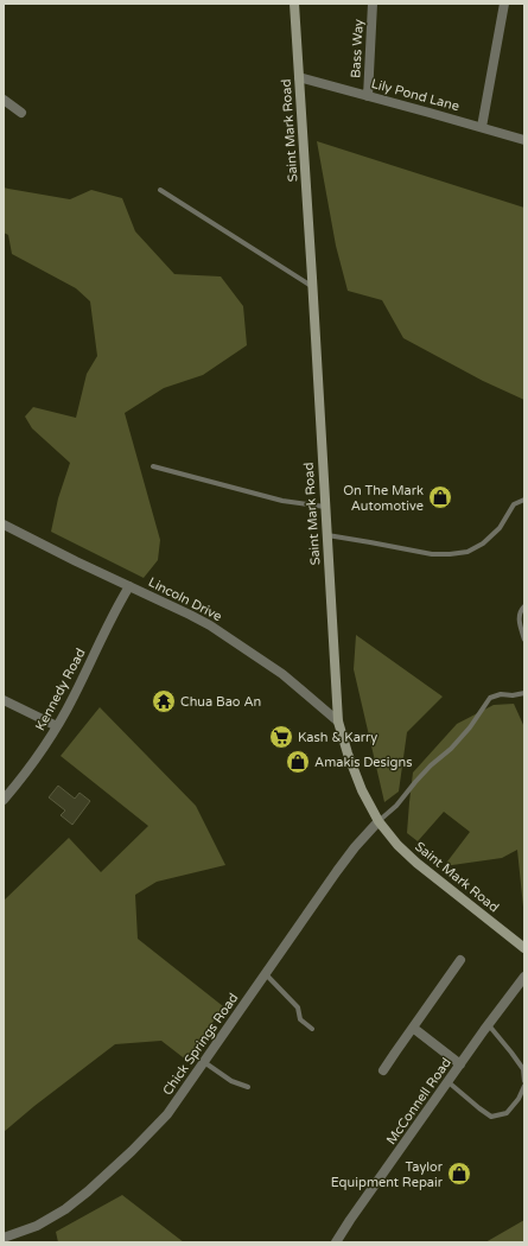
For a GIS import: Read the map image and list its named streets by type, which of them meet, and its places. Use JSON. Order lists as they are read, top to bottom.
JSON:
{
  "streets": {
    "street": [
      "Bass Way",
      "Lily Pond Lane",
      "Saint Mark Road",
      "Lincoln Drive",
      "Kennedy Road",
      "Chick Springs Road",
      "McConnell Road"
    ]
  },
  "crossings": [
    ["Bass Way", "Lily Pond Lane"],
    ["Lily Pond Lane", "Saint Mark Road"],
    ["Saint Mark Road", "Lincoln Drive"],
    ["Saint Mark Road", "Chick Springs Road"],
    ["Lincoln Drive", "Kennedy Road"]
  ],
  "places": {
    "shop": ["On The Mark Automotive", "Amakis Designs", "Taylor Equipment Repair"],
    "temple": ["Chua Bao An"],
    "supermarket": ["Kash & Karry"]
  }
}
